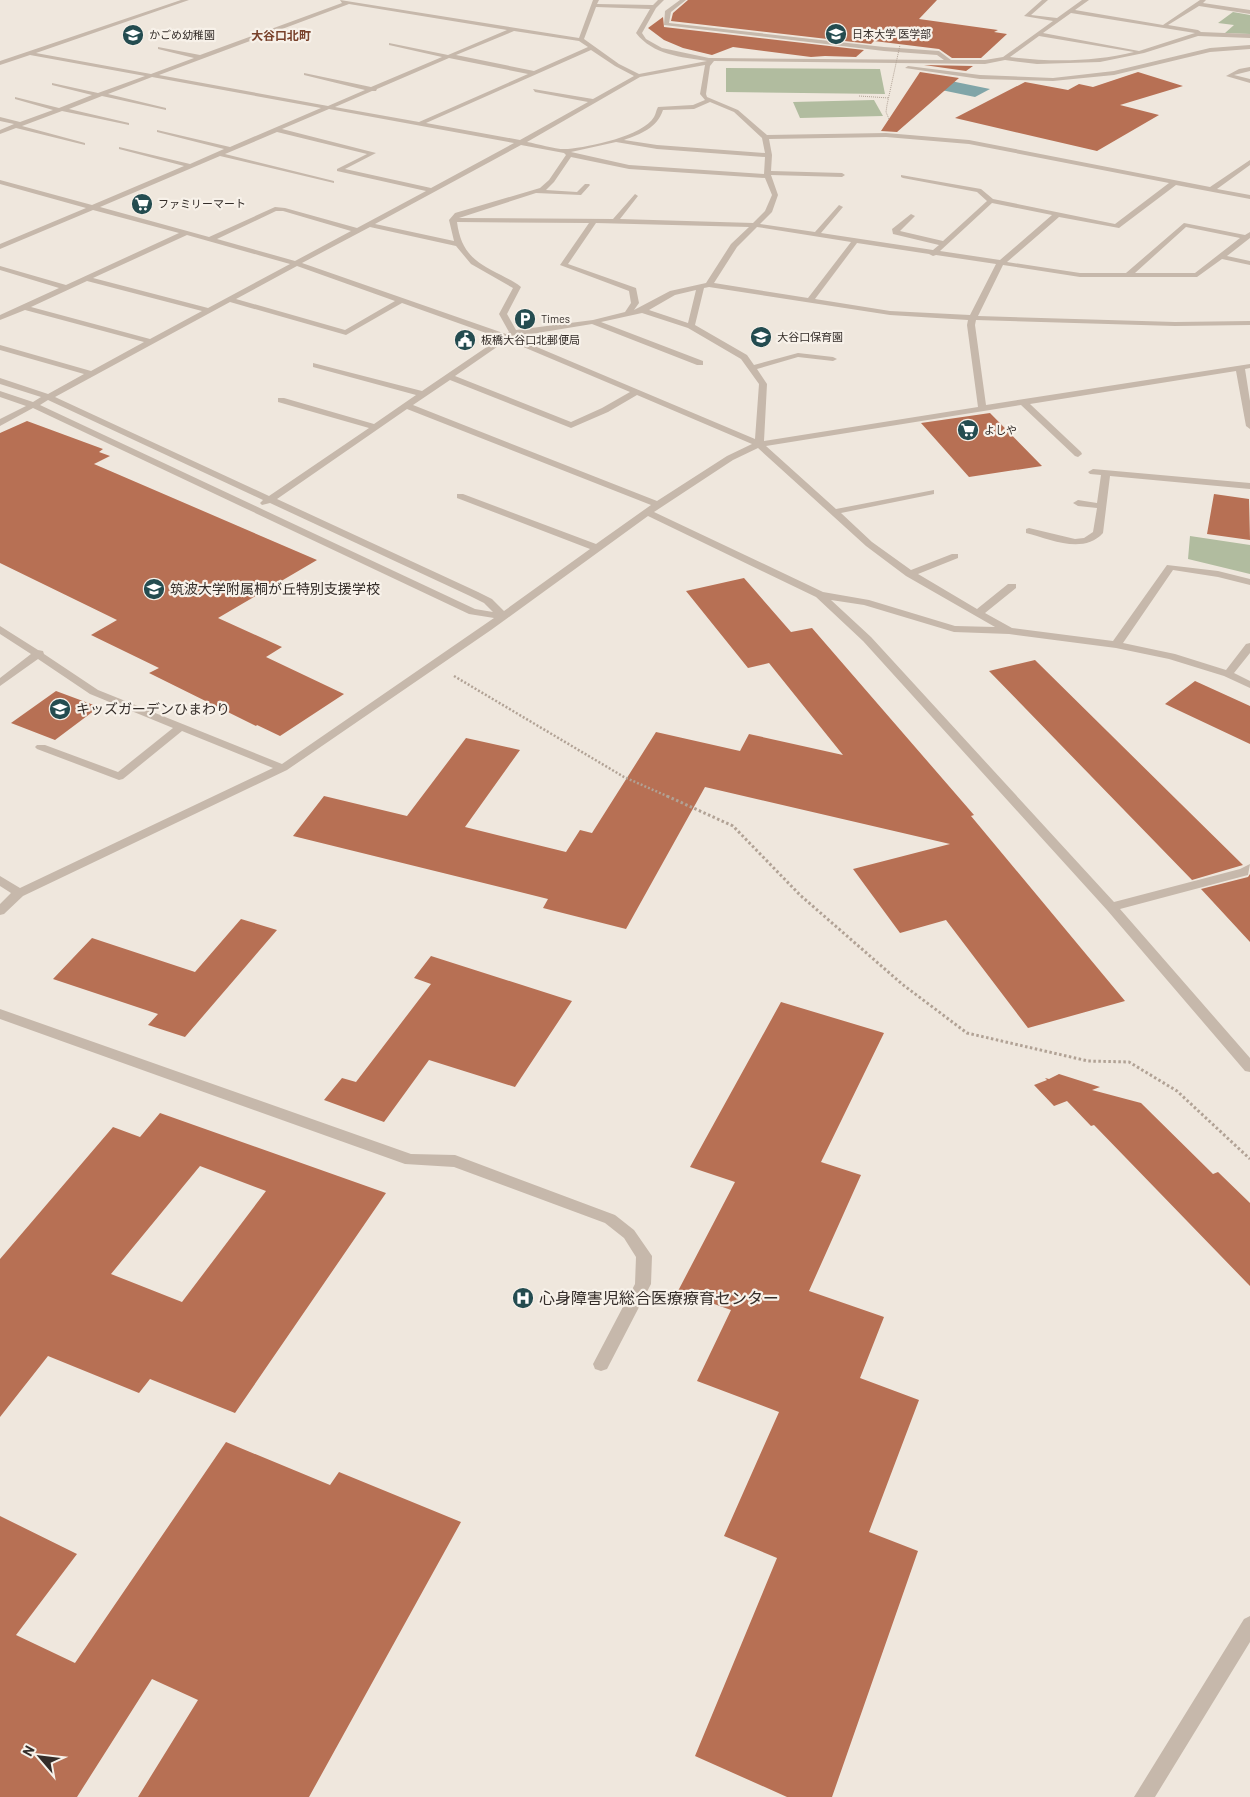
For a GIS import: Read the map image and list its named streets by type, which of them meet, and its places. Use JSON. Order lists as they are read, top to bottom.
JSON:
{
  "districts": ["大谷口北町"],
  "places": {
    "school or university": [
      "日本大学 医学部",
      "かごめ幼稚園",
      "大谷口保育園",
      "筑波大学附属桐が丘特別支援学校",
      "キッズガーデンひまわり"
    ],
    "supermarket": ["ファミリーマート", "よしや"],
    "parking": ["Times"],
    "public building": ["板橋大谷口北郵便局"],
    "hospital": ["心身障害児総合医療療育センター"]
  },
  "north": "top left"
}
